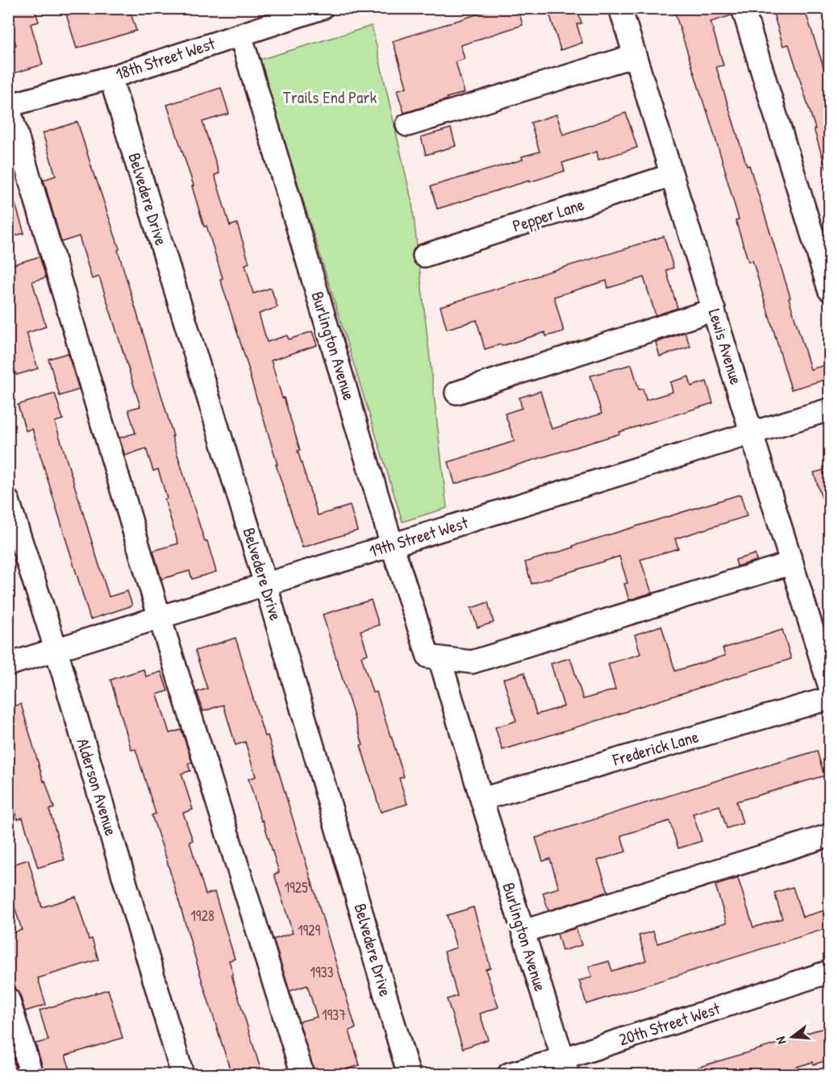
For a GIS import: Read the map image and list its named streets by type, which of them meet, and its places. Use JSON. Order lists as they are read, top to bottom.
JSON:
{
  "streets": {
    "street": [
      "18th Street West",
      "Belvedere Drive",
      "Pepper Lane",
      "Burlington Avenue",
      "Lewis Avenue",
      "19th Street West",
      "Frederick Lane",
      "Alderson Avenue",
      "20th Street West"
    ]
  },
  "crossings": [
    ["18th Street West", "Belvedere Drive"],
    ["18th Street West", "Burlington Avenue"],
    ["Belvedere Drive", "19th Street West"],
    ["Pepper Lane", "Lewis Avenue"],
    ["Burlington Avenue", "19th Street West"],
    ["Burlington Avenue", "Frederick Lane"],
    ["Burlington Avenue", "20th Street West"],
    ["Lewis Avenue", "19th Street West"],
    ["19th Street West", "Alderson Avenue"]
  ],
  "parks": ["Trails End Park"],
  "house_numbers": [
    "1925",
    "1928",
    "1929",
    "1933",
    "1937"
  ],
  "north": "left"
}
